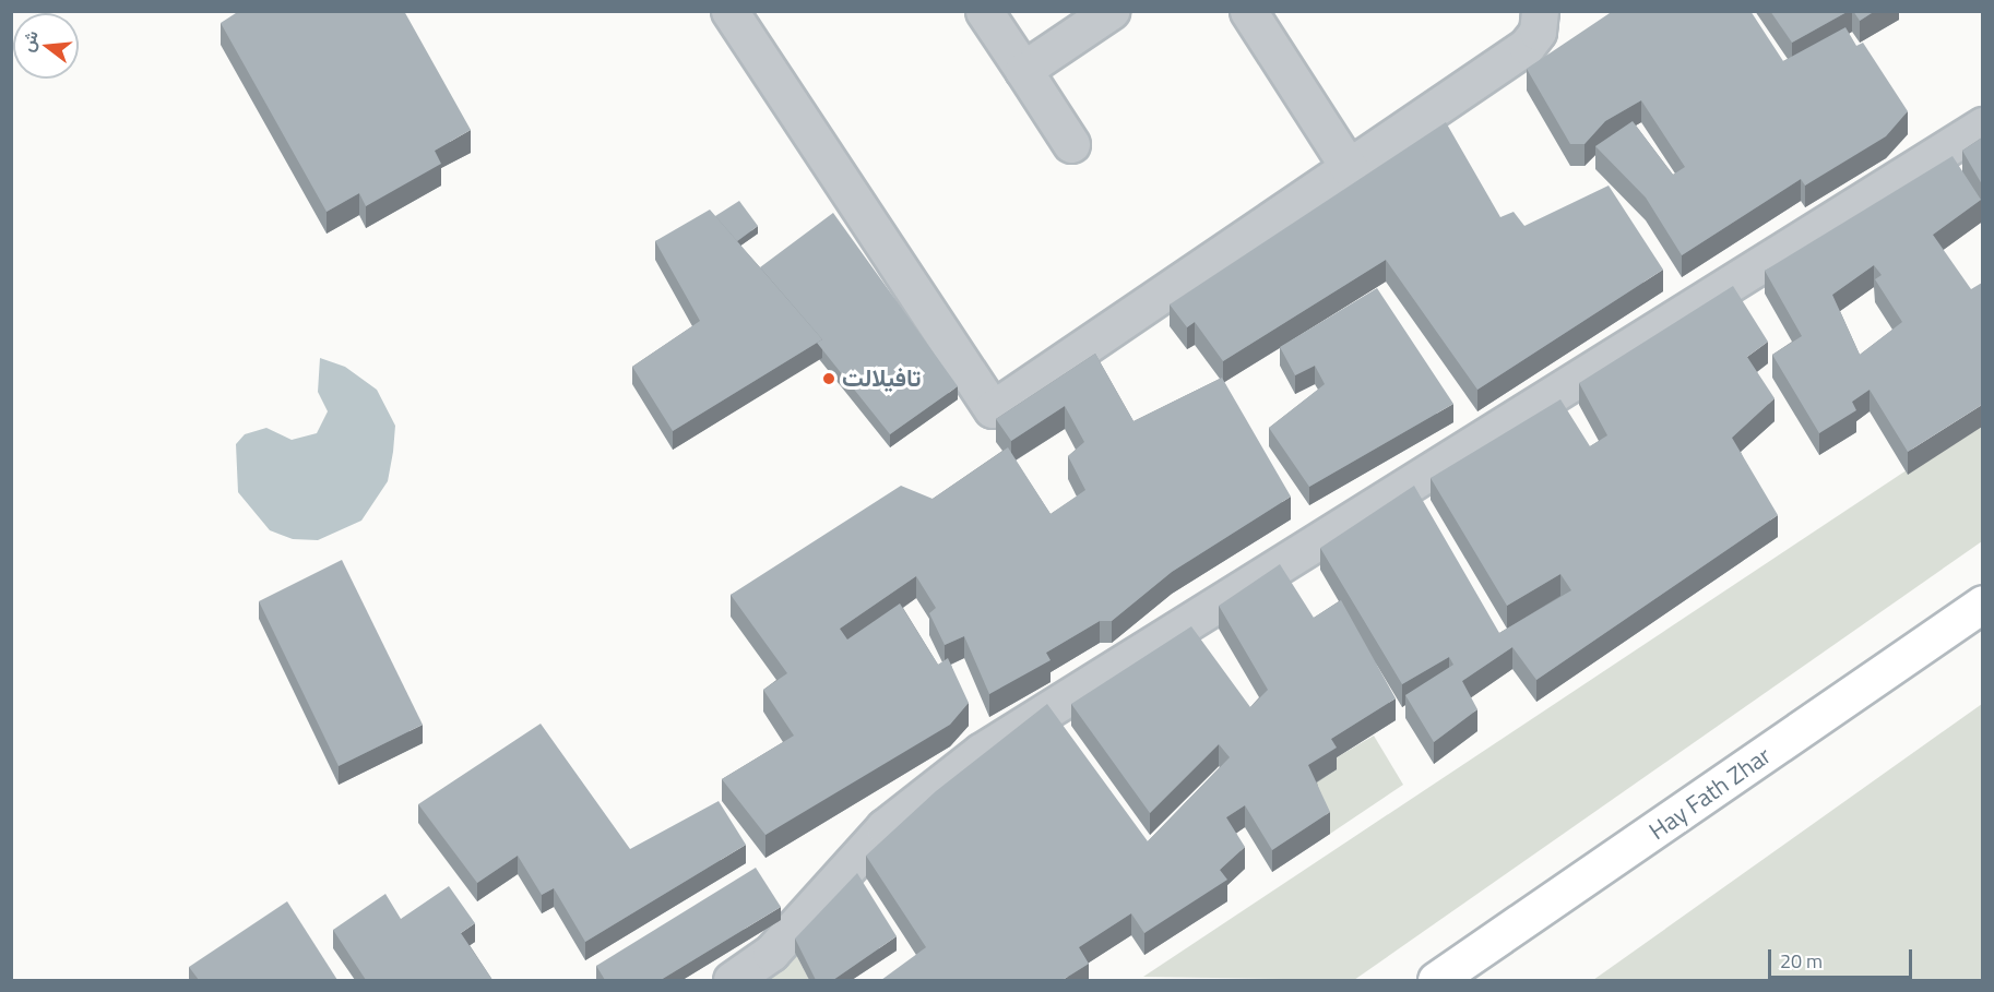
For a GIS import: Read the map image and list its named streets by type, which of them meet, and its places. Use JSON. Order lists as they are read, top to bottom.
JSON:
{
  "streets": {
    "street": ["Hay Fath Zhar"]
  },
  "places": ["تافيلالت"],
  "scale_bar": "20 m",
  "north": "left"
}
